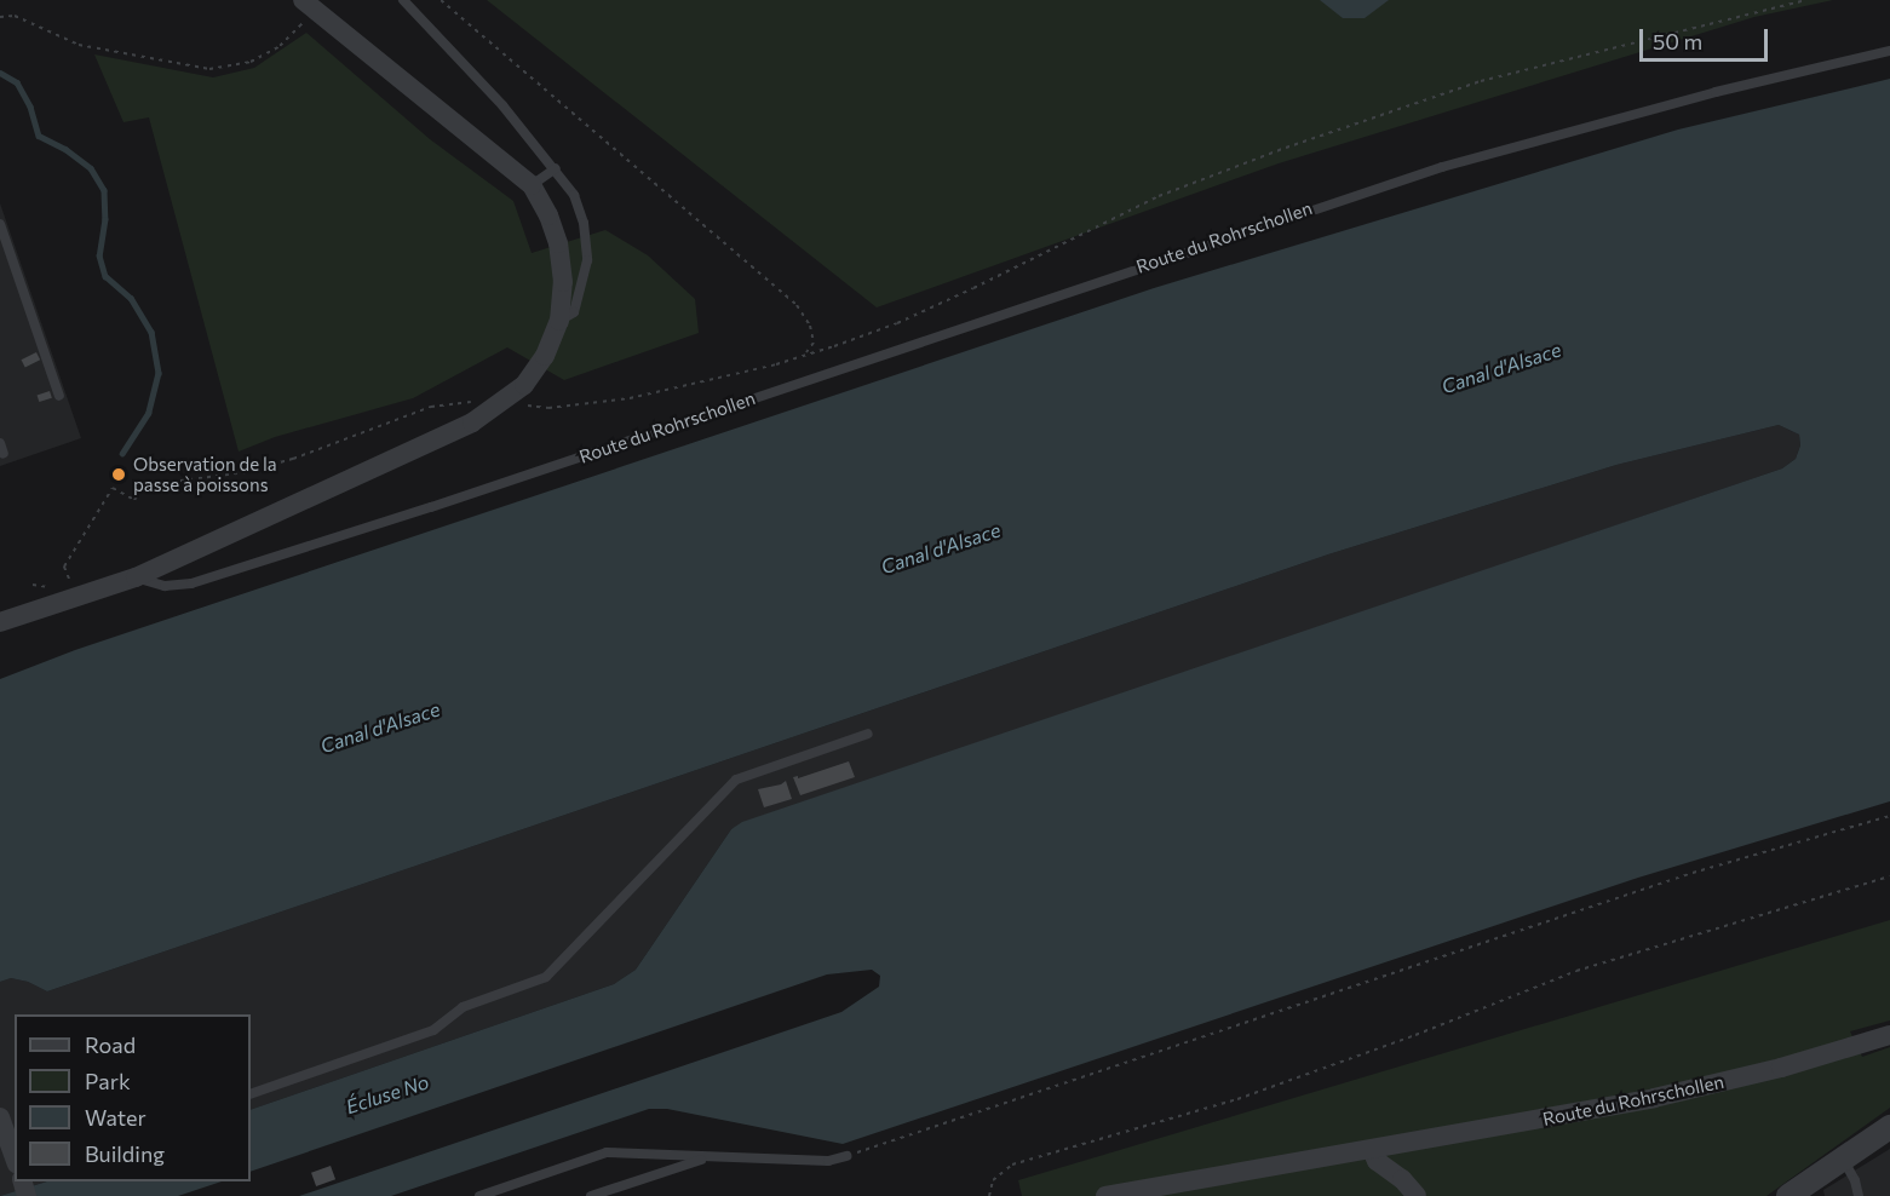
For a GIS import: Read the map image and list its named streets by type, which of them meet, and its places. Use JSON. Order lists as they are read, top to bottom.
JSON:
{
  "streets": {
    "street": ["Route du Rohrschollen"]
  },
  "water": ["Canal d'Alsace", "Écluse No"],
  "places": ["Observation de la passe à poissons"],
  "legend": [
    "Road",
    "Park",
    "Water",
    "Building"
  ],
  "scale_bar": "50 m"
}
